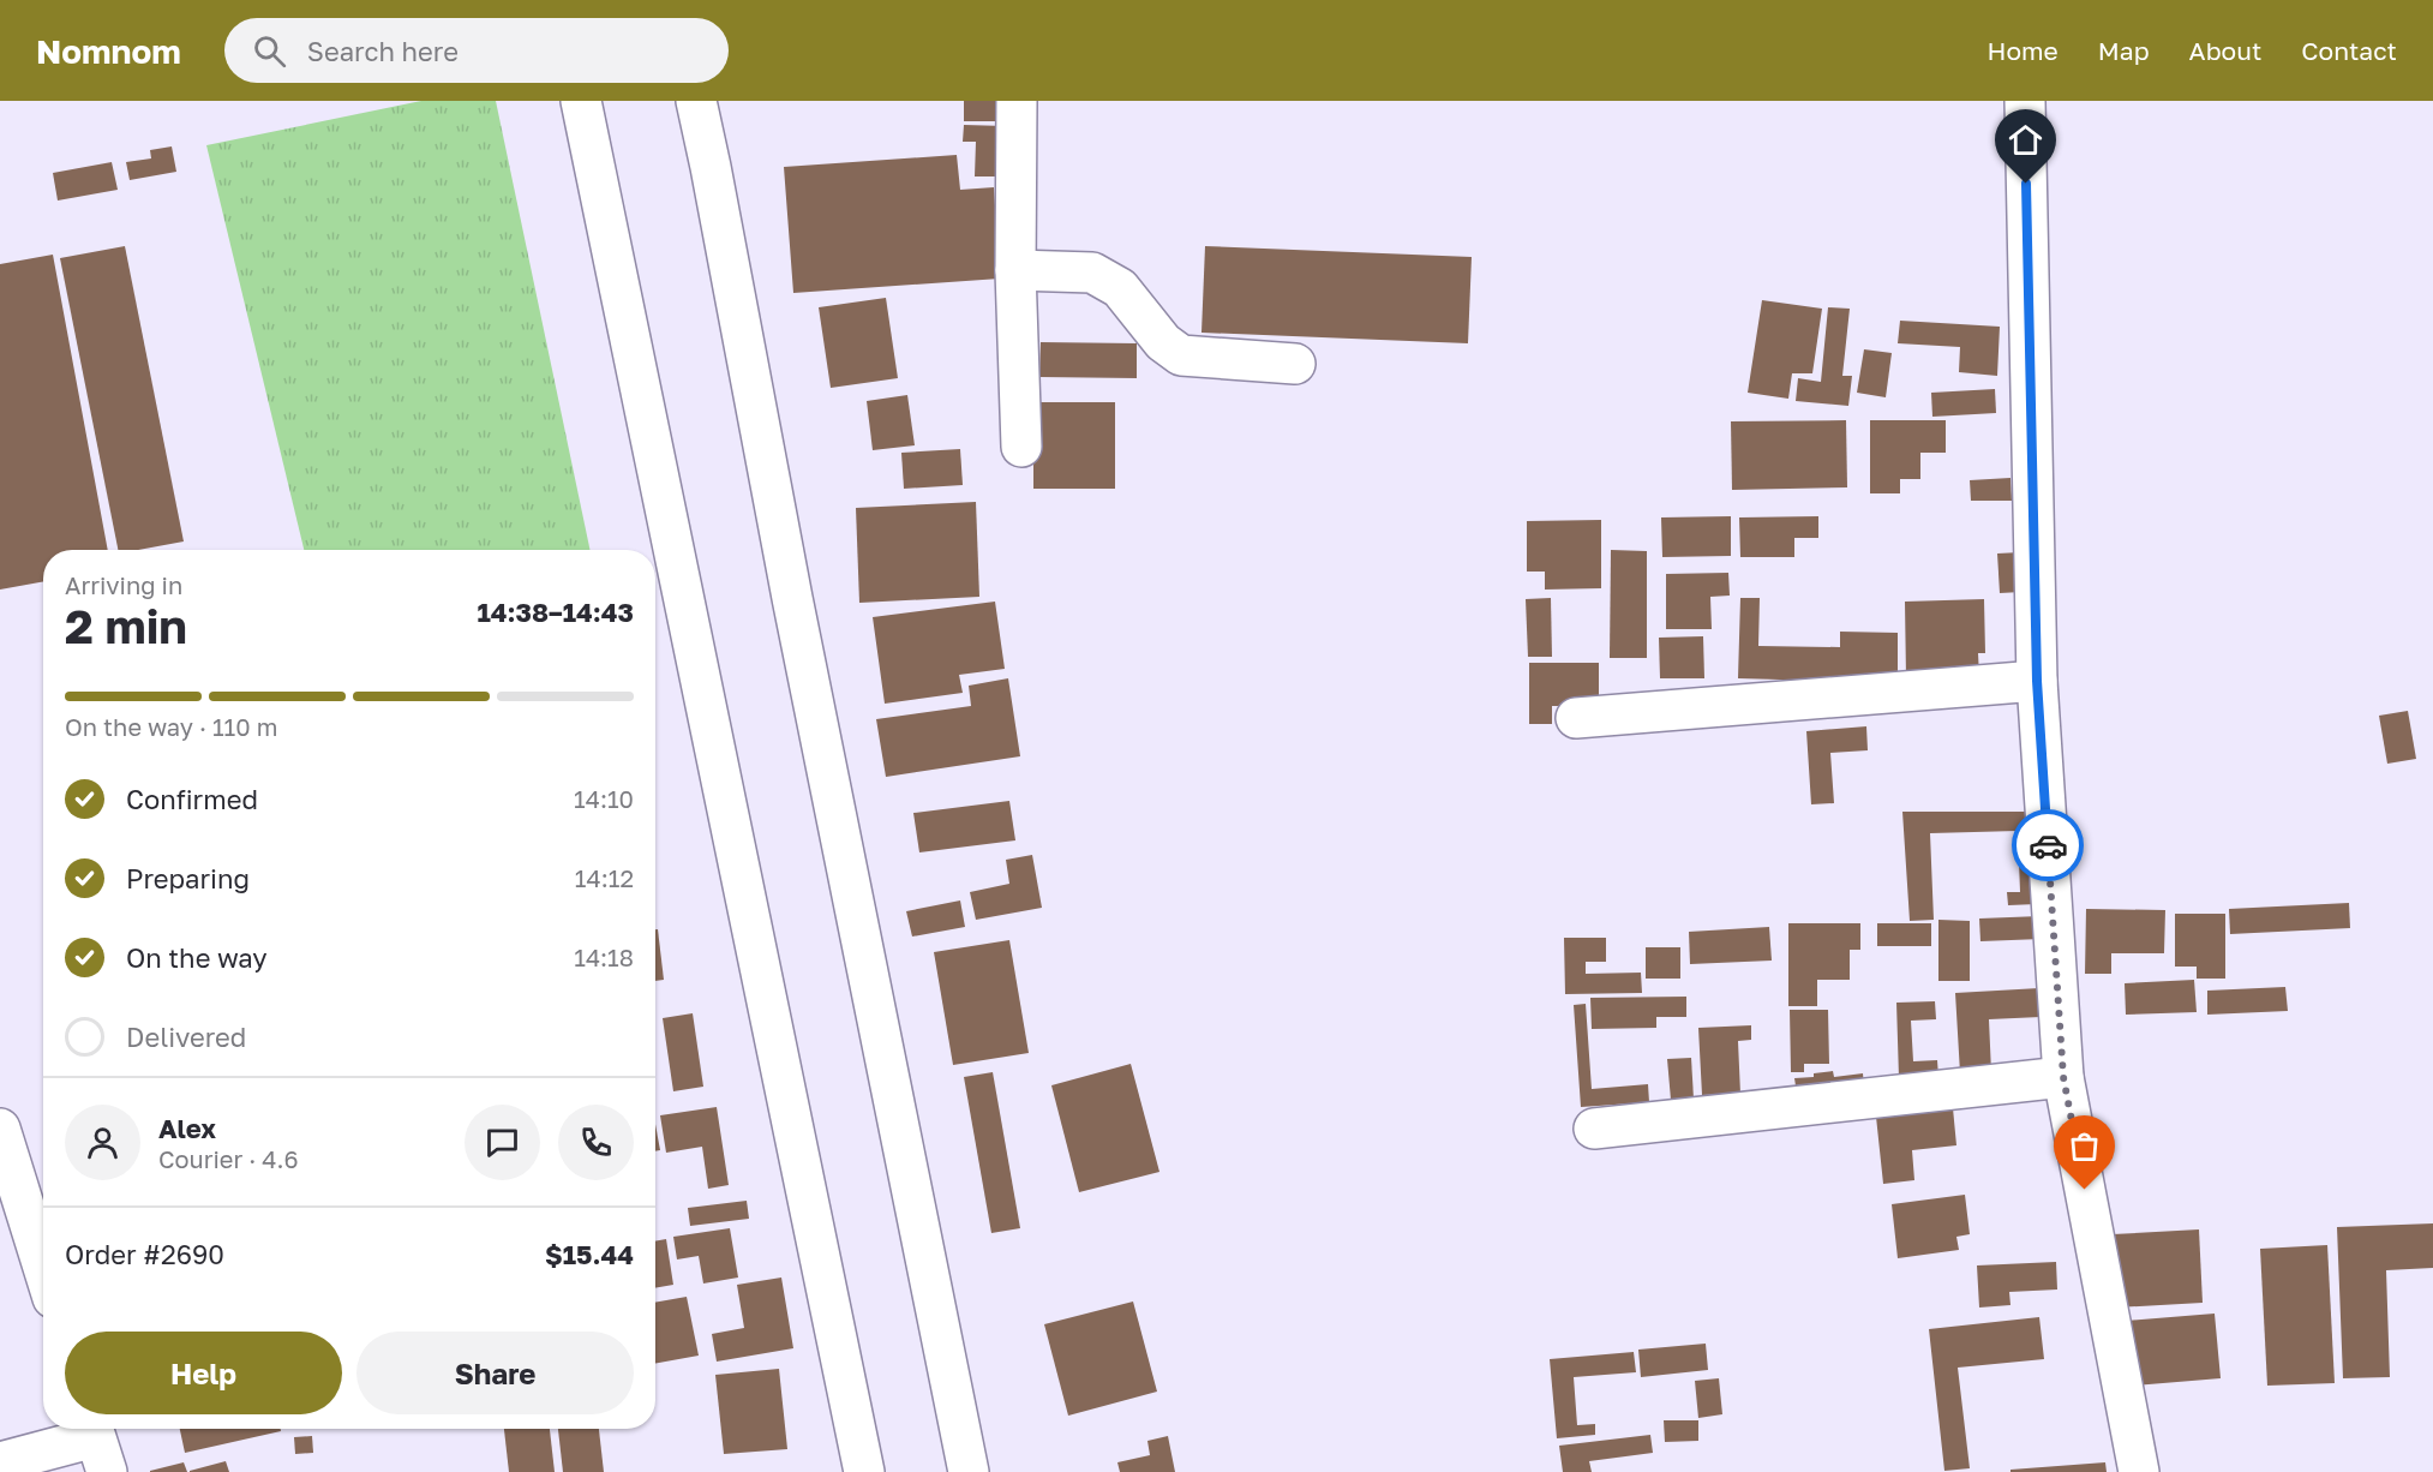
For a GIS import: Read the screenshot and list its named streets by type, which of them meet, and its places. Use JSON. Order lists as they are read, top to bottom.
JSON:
{
  "page": {
    "header": "Nomnom",
    "search": "Search here",
    "nav": [
      "Home",
      "Map",
      "About",
      "Contact"
    ],
    "heading": ["2 min", "Arriving in", "14:38–14:43"],
    "panel": [
      "Alex",
      "Courier · 4.6",
      "Order #2690",
      "$15.44"
    ],
    "bar": "On the way · 110 m",
    "list": [
      ["Confirmed", "14:10"],
      ["Preparing", "14:12"],
      ["On the way", "14:18"],
      "Delivered"
    ],
    "buttons": ["Help", "Share"]
  }
}
